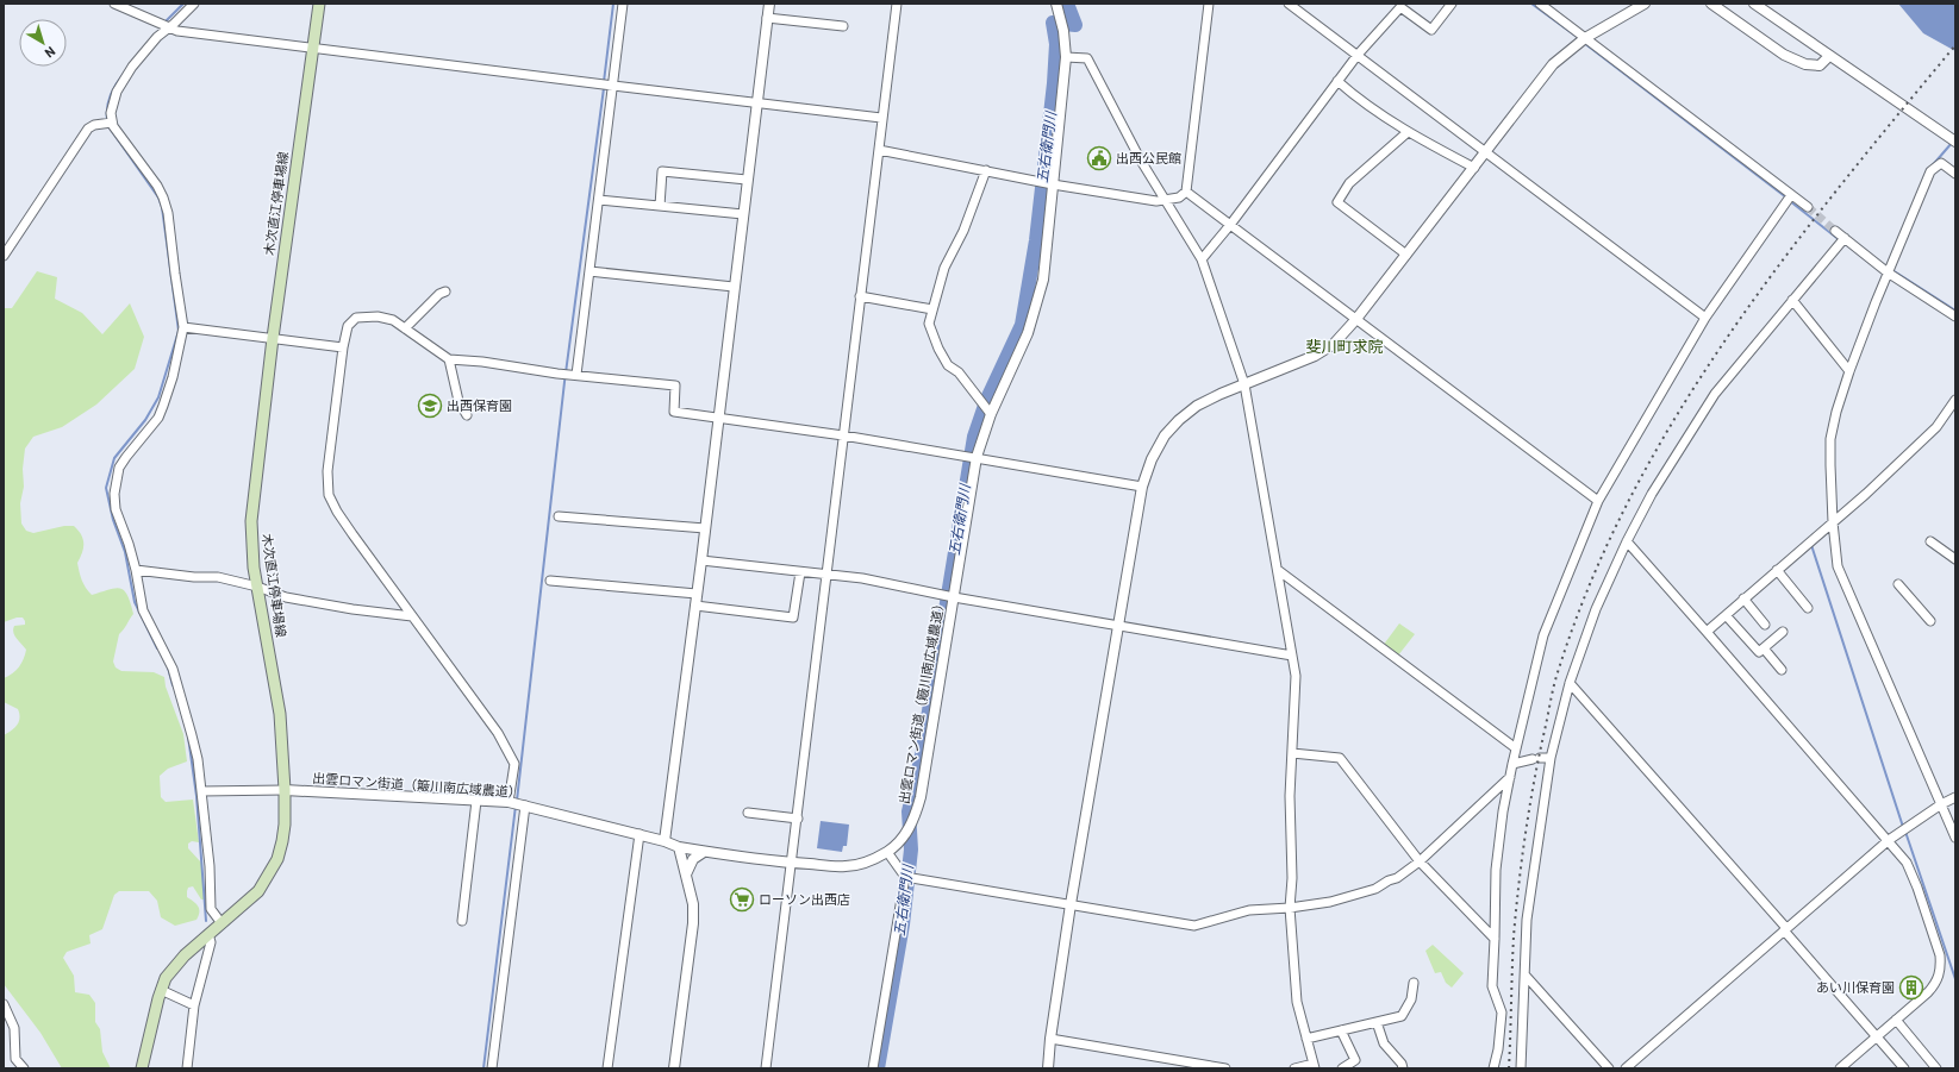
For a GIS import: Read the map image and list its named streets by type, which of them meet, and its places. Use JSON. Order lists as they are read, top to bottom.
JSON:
{
  "streets": {
    "main road": ["木次直江停車場線"],
    "street": ["出雲ロマン街道（簸川南広域農道）"]
  },
  "crossings": [
    ["木次直江停車場線", "出雲ロマン街道（簸川南広域農道）"]
  ],
  "districts": ["斐川町求院"],
  "water": ["五右衛門川"],
  "places": {
    "public building": ["出西公民館"],
    "school or university": ["出西保育園"],
    "supermarket": ["ローソン出西店"],
    "building": ["あい川保育園"]
  },
  "north": "bottom right"
}
